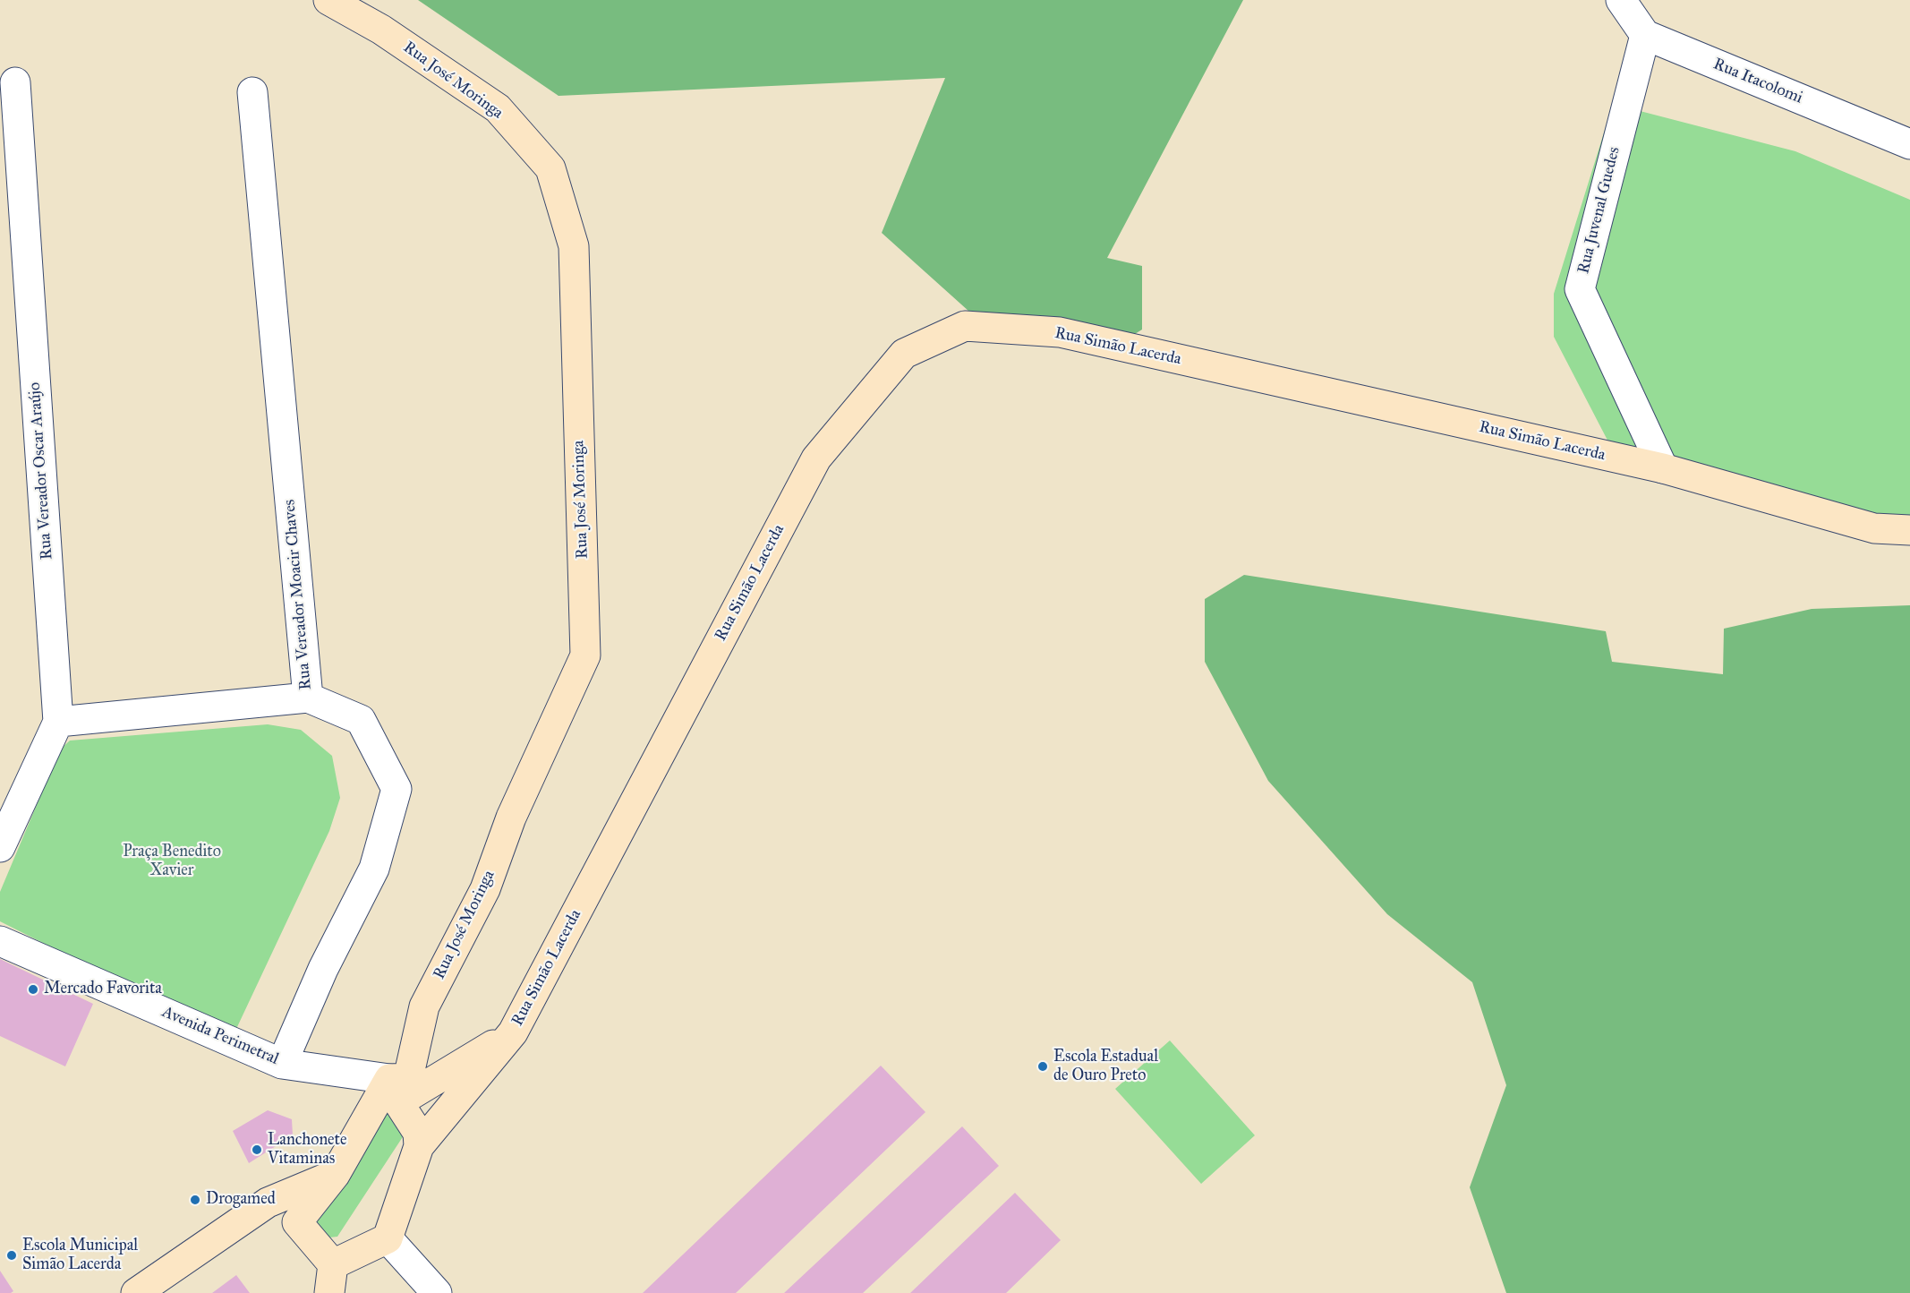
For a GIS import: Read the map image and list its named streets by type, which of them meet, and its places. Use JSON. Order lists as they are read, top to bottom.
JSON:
{
  "streets": {
    "street": [
      "Rua José Moringa",
      "Rua Itacolomi",
      "Rua Juvenal Guedes",
      "Rua Simão Lacerda",
      "Rua Vereador Oscar Araújo",
      "Rua Vereador Moacir Chaves",
      "Avenida Perimetral"
    ]
  },
  "crossings": [
    ["Rua José Moringa", "Rua Simão Lacerda"],
    ["Rua José Moringa", "Avenida Perimetral"],
    ["Rua Itacolomi", "Rua Juvenal Guedes"],
    ["Rua Juvenal Guedes", "Rua Simão Lacerda"],
    ["Rua Simão Lacerda", "Avenida Perimetral"],
    ["Rua Vereador Moacir Chaves", "Avenida Perimetral"]
  ],
  "parks": ["Praça Benedito Xavier"],
  "places": [
    "Mercado Favorita",
    "Escola Estadual de Ouro Preto",
    "Lanchonete Vitaminas",
    "Drogamed",
    "Escola Municipal Simão Lacerda"
  ]
}
